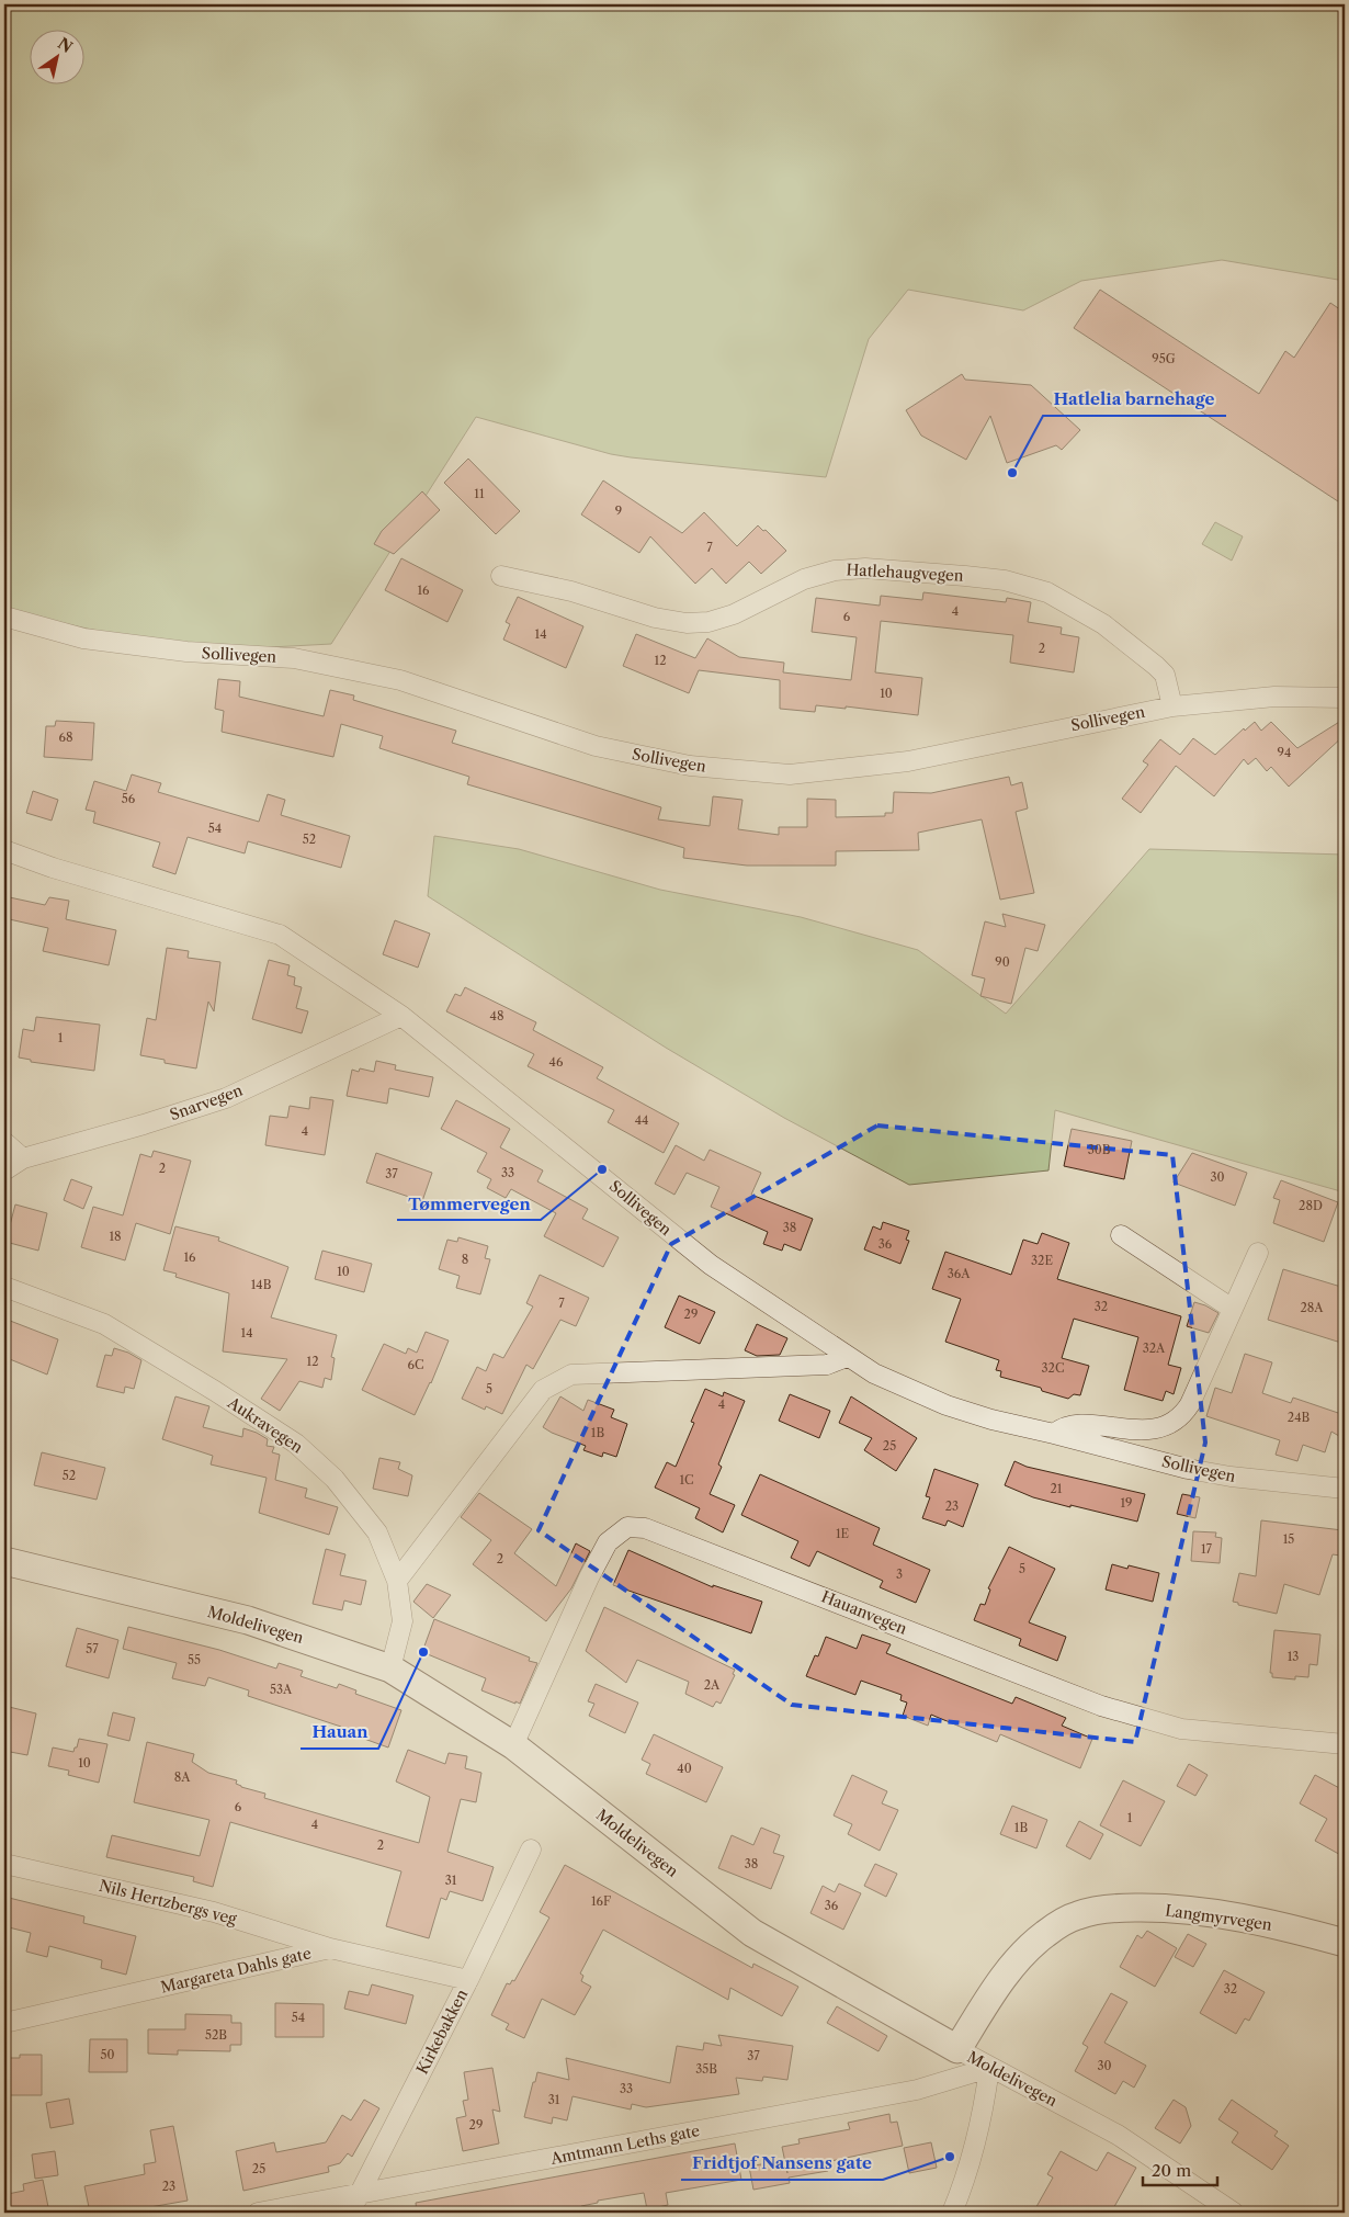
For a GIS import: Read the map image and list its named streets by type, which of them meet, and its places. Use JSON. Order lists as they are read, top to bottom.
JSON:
{
  "streets": {
    "main road": ["Moldelivegen", "Langmyrvegen"],
    "street": [
      "Hatlehaugvegen",
      "Sollivegen",
      "Snarvegen",
      "Aukravegen",
      "Hauanvegen",
      "Nils Hertzbergs veg",
      "Margareta Dahls gate",
      "Kirkebakken",
      "Amtmann Leths gate"
    ]
  },
  "crossings": [
    ["Hatlehaugvegen", "Sollivegen"],
    ["Sollivegen", "Snarvegen"],
    ["Aukravegen", "Moldelivegen"],
    ["Hauanvegen", "Moldelivegen"],
    ["Moldelivegen", "Langmyrvegen"],
    ["Moldelivegen", "Amtmann Leths gate"],
    ["Nils Hertzbergs veg", "Margareta Dahls gate"],
    ["Margareta Dahls gate", "Kirkebakken"],
    ["Kirkebakken", "Amtmann Leths gate"]
  ],
  "places": [
    "Hatlelia barnehage",
    "Tømmervegen",
    "Hauan",
    "Fridtjof Nansens gate"
  ],
  "house_numbers": [
    "95G",
    "11",
    "9",
    "7",
    "16",
    "4",
    "6",
    "14",
    "2",
    "12",
    "10",
    "68",
    "94",
    "56",
    "54",
    "52",
    "90",
    "48",
    "1",
    "46",
    "44",
    "4",
    "30B",
    "2",
    "33",
    "37",
    "30",
    "28D",
    "38",
    "18",
    "36",
    "16",
    "8",
    "32E",
    "10",
    "36A",
    "14B",
    "7",
    "32",
    "28A",
    "29",
    "14",
    "32A",
    "12",
    "6C",
    "32C",
    "5",
    "4",
    "24B",
    "1B",
    "25",
    "52",
    "1C",
    "21",
    "19",
    "23",
    "1E",
    "15",
    "17",
    "2",
    "5",
    "3",
    "57",
    "13",
    "55",
    "2A",
    "53A",
    "10",
    "40",
    "8A",
    "6",
    "1",
    "4",
    "1B",
    "2",
    "38",
    "31",
    "16F",
    "36",
    "32",
    "54",
    "52B",
    "50",
    "37",
    "30",
    "35B",
    "33",
    "31",
    "29",
    "25",
    "23"
  ],
  "scale_bar": "20 m",
  "north": "top right"
}
